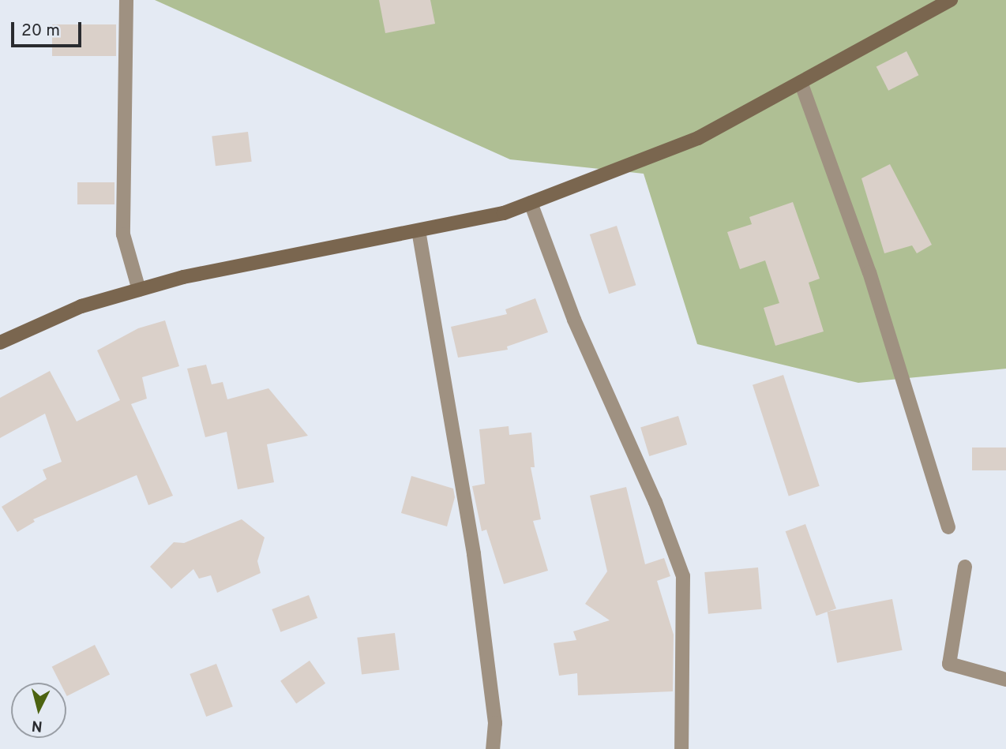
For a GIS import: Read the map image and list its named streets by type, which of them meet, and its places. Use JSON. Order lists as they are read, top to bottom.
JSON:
{
  "scale_bar": "20 m",
  "north": "bottom"
}
